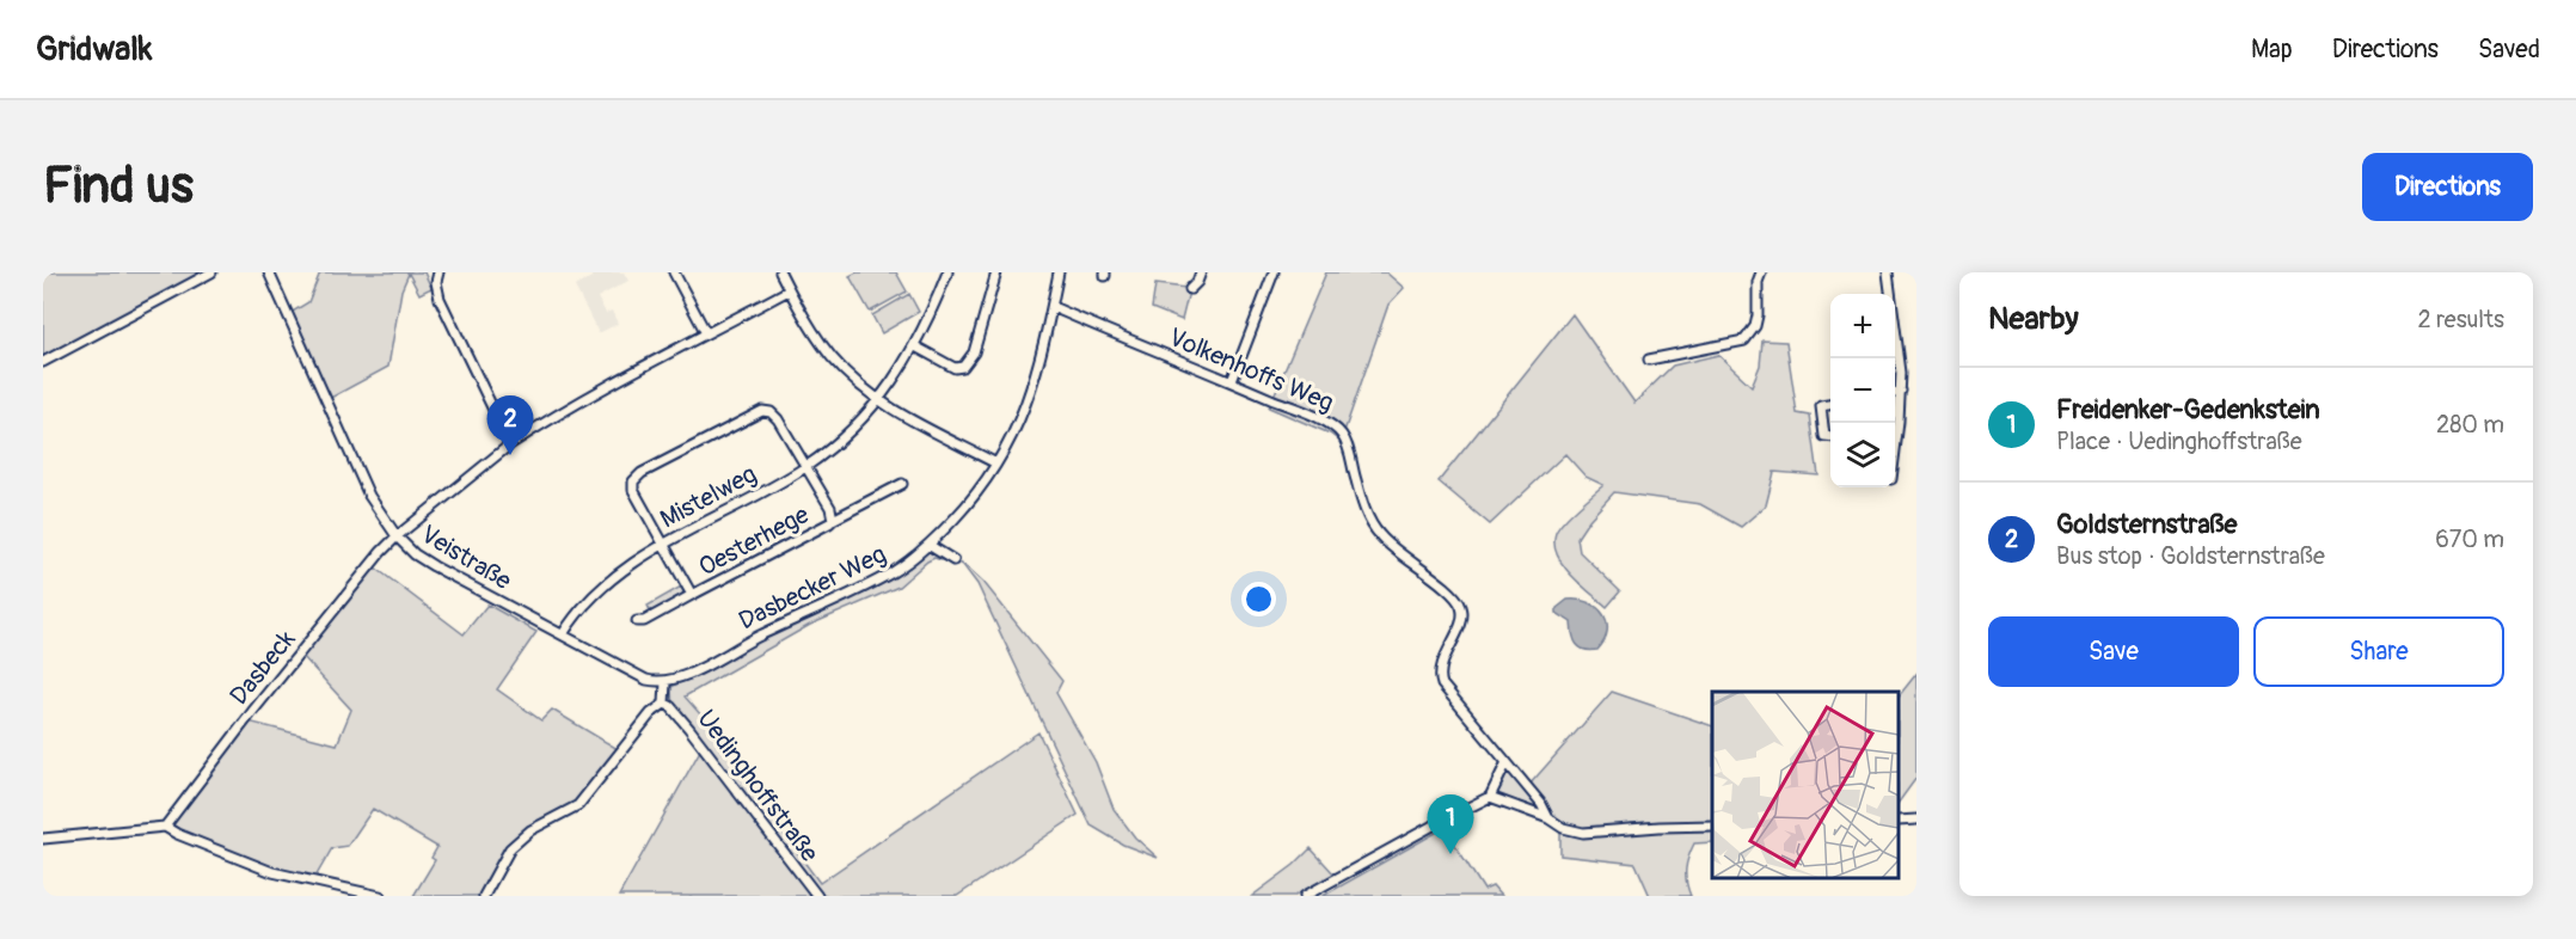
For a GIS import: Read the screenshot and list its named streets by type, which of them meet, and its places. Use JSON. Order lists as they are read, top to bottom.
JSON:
{
  "streets": {
    "street": [
      "Volkenhoffs Weg",
      "Mistelweg",
      "Oesterhege",
      "Veistraße",
      "Dasbecker Weg",
      "Dasbeck",
      "Uedinghoffstraße"
    ]
  },
  "crossings": [
    ["Volkenhoffs Weg", "Dasbecker Weg"],
    ["Mistelweg", "Oesterhege"],
    ["Mistelweg", "Veistraße"],
    ["Veistraße", "Dasbecker Weg"],
    ["Veistraße", "Dasbeck"]
  ],
  "page": {
    "header": "Gridwalk",
    "nav": ["Map", "Directions", "Saved"],
    "buttons": [
      "Directions",
      ["Save", "Share"]
    ],
    "title": "Find us",
    "heading": ["Nearby", "2 results"],
    "map_buttons": ["+", "−"],
    "list": [
      {
        "mark": "1",
        "name": "Freidenker-Gedenkstein",
        "note": "Place · Uedinghoffstraße",
        "value": "280 m"
      },
      {
        "mark": "2",
        "name": "Goldsternstraße",
        "note": "Bus stop · Goldsternstraße",
        "value": "670 m"
      }
    ],
    "pins": ["2", "1"]
  }
}
